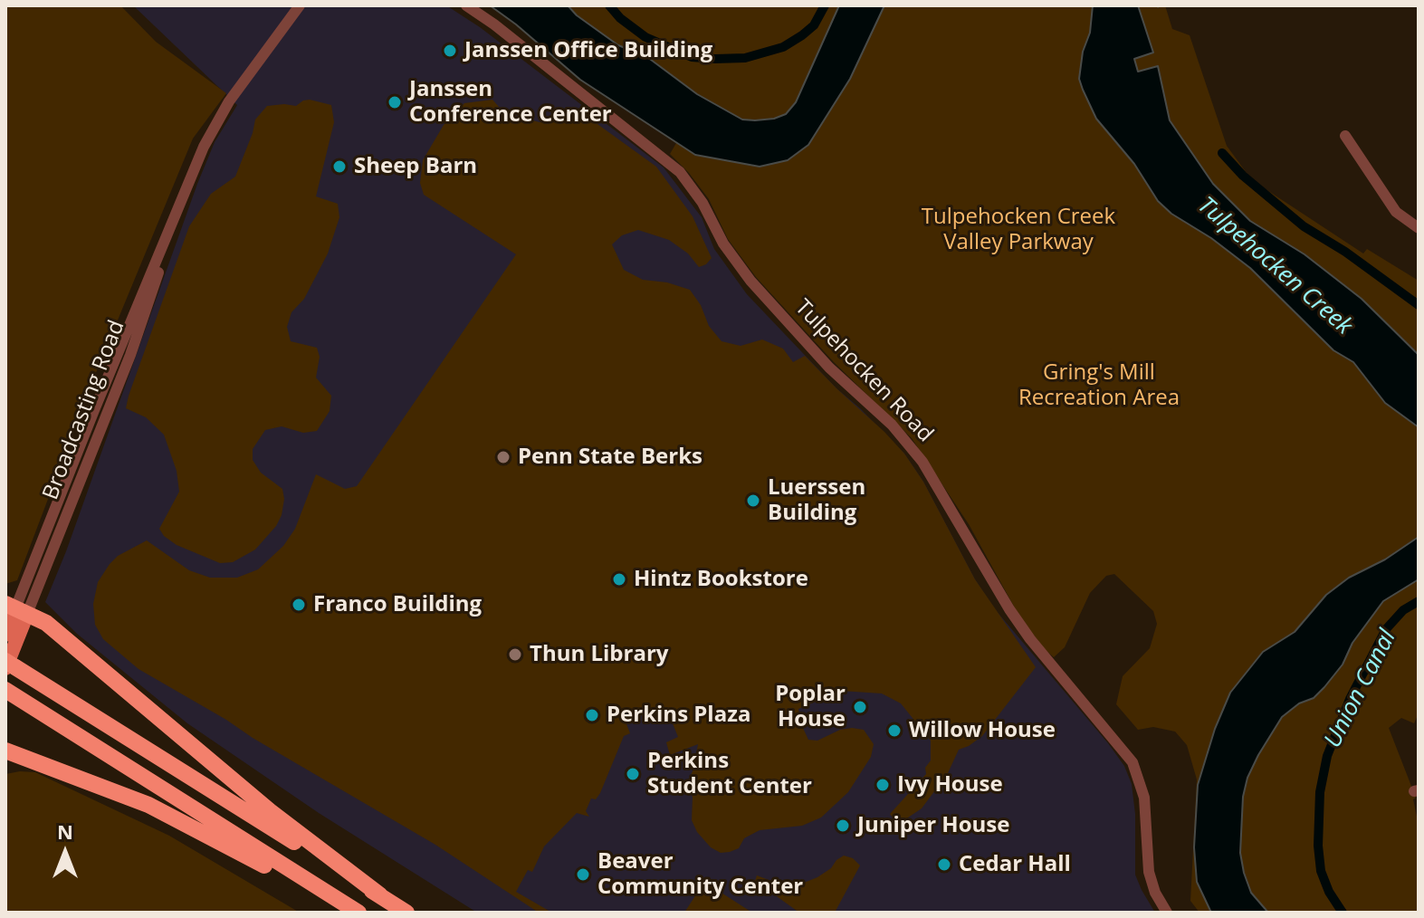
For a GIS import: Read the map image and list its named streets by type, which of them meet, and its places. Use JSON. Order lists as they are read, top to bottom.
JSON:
{
  "streets": {
    "main road": ["Broadcasting Road"],
    "street": ["Tulpehocken Road"]
  },
  "water": ["Tulpehocken Creek", "Union Canal"],
  "parks": ["Tulpehocken Creek Valley Parkway", "Gring's Mill Recreation Area"],
  "places": [
    "Janssen Office Building",
    "Janssen Conference Center",
    "Sheep Barn",
    "Penn State Berks",
    "Luerssen Building",
    "Hintz Bookstore",
    "Franco Building",
    "Thun Library",
    "Poplar House",
    "Perkins Plaza",
    "Willow House",
    "Perkins Student Center",
    "Ivy House",
    "Juniper House",
    "Cedar Hall",
    "Beaver Community Center"
  ],
  "north": "top"
}
